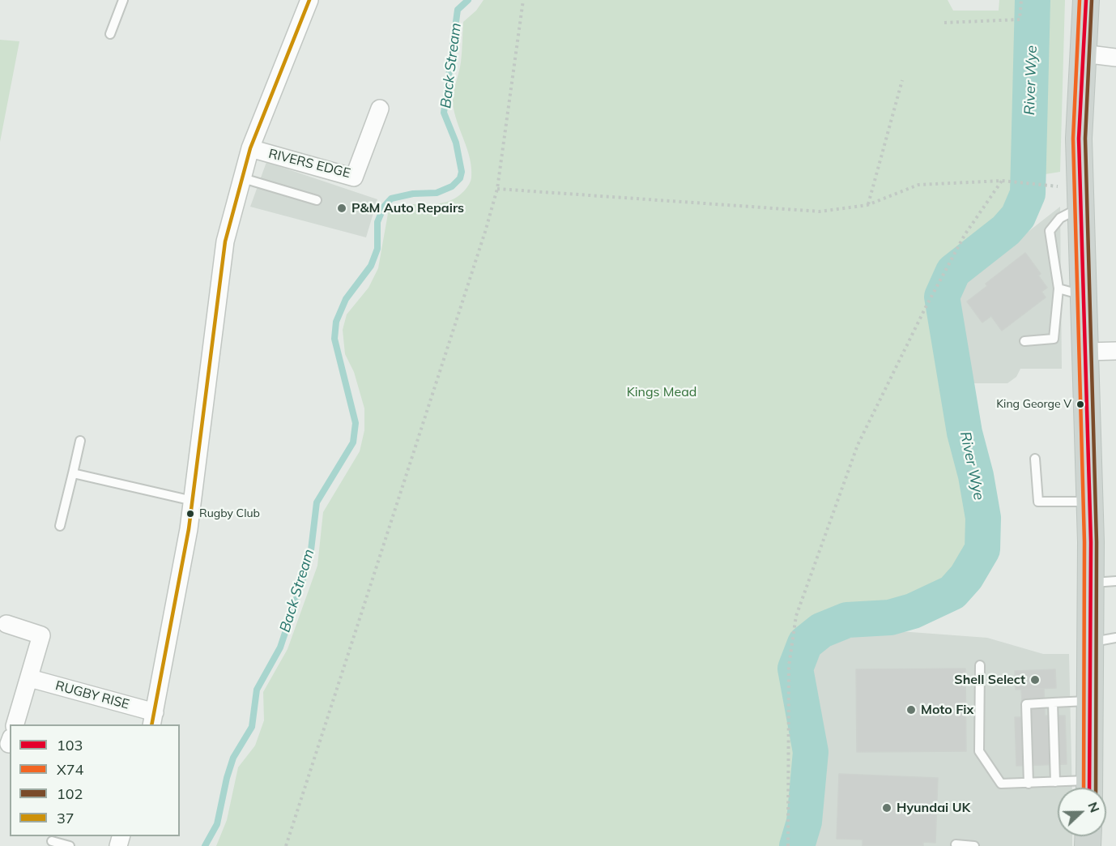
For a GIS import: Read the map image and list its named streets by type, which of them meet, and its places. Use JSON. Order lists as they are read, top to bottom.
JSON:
{
  "streets": {
    "street": ["RIVERS EDGE", "RUGBY RISE"]
  },
  "water": ["Back Stream", "River Wye"],
  "parks": ["Kings Mead"],
  "places": [
    "P&M Auto Repairs",
    "King George V",
    "Rugby Club",
    "Shell Select",
    "Moto Fix",
    "Hyundai UK"
  ],
  "lines": [
    "transit line 103",
    "transit line X74",
    "transit line 102",
    "transit line 37"
  ],
  "legend": [
    "103",
    "X74",
    "102",
    "37"
  ],
  "north": "right"
}
